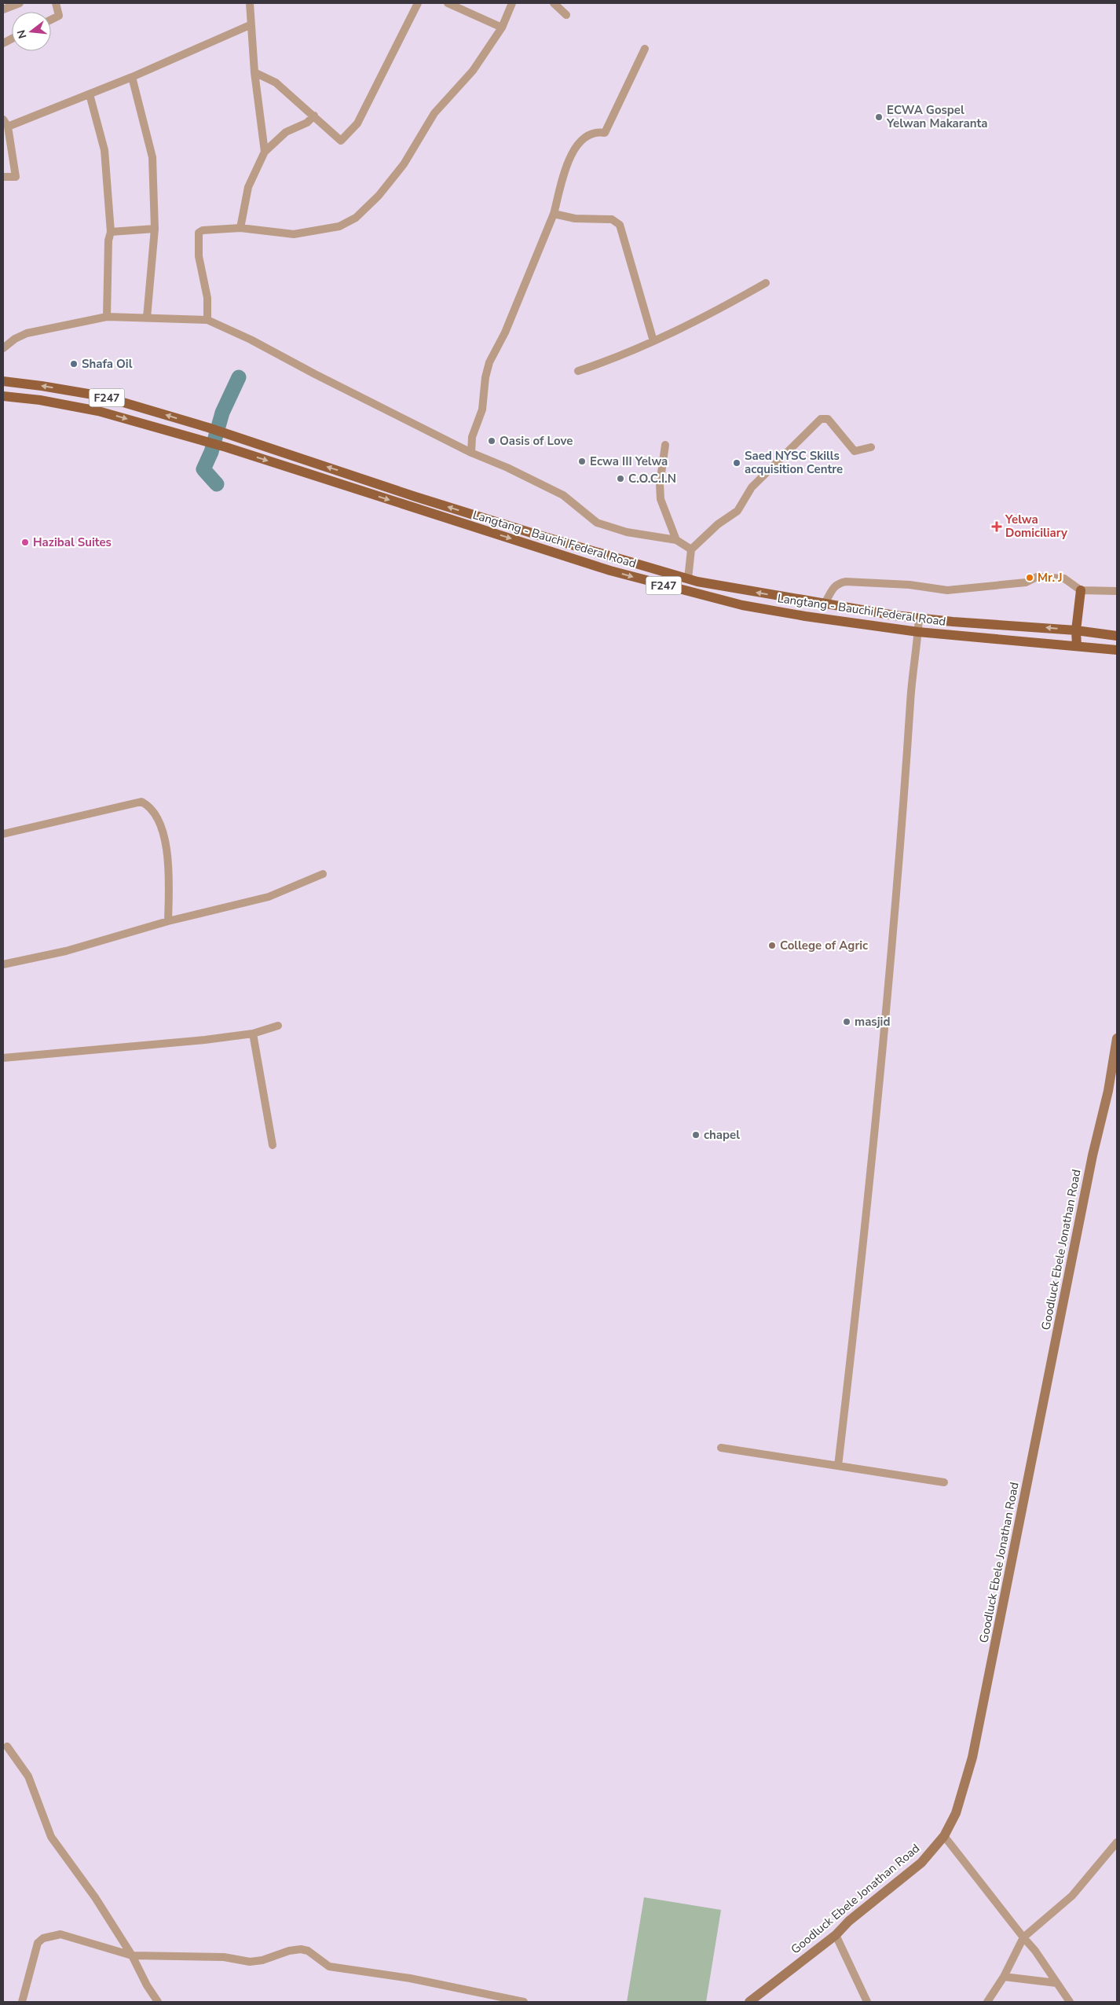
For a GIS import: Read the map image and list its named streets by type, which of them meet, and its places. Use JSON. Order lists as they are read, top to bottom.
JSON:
{
  "streets": {
    "main road": ["F247", "Langtang - Bauchi Federal Road", "Goodluck Ebele Jonathan Road"]
  },
  "places": {
    "other": [
      "ECWA Gospel Yelwan Makaranta",
      "Shafa Oil",
      "Oasis of Love",
      "Ecwa III Yelwa",
      "Saed NYSC Skills acquisition Centre",
      "C.O.C.I.N",
      "Hazibal Suites",
      "Mr. J",
      "College of Agric",
      "masjid",
      "chapel"
    ],
    "health": ["Yelwa Domiciliary"]
  },
  "north": "left"
}
